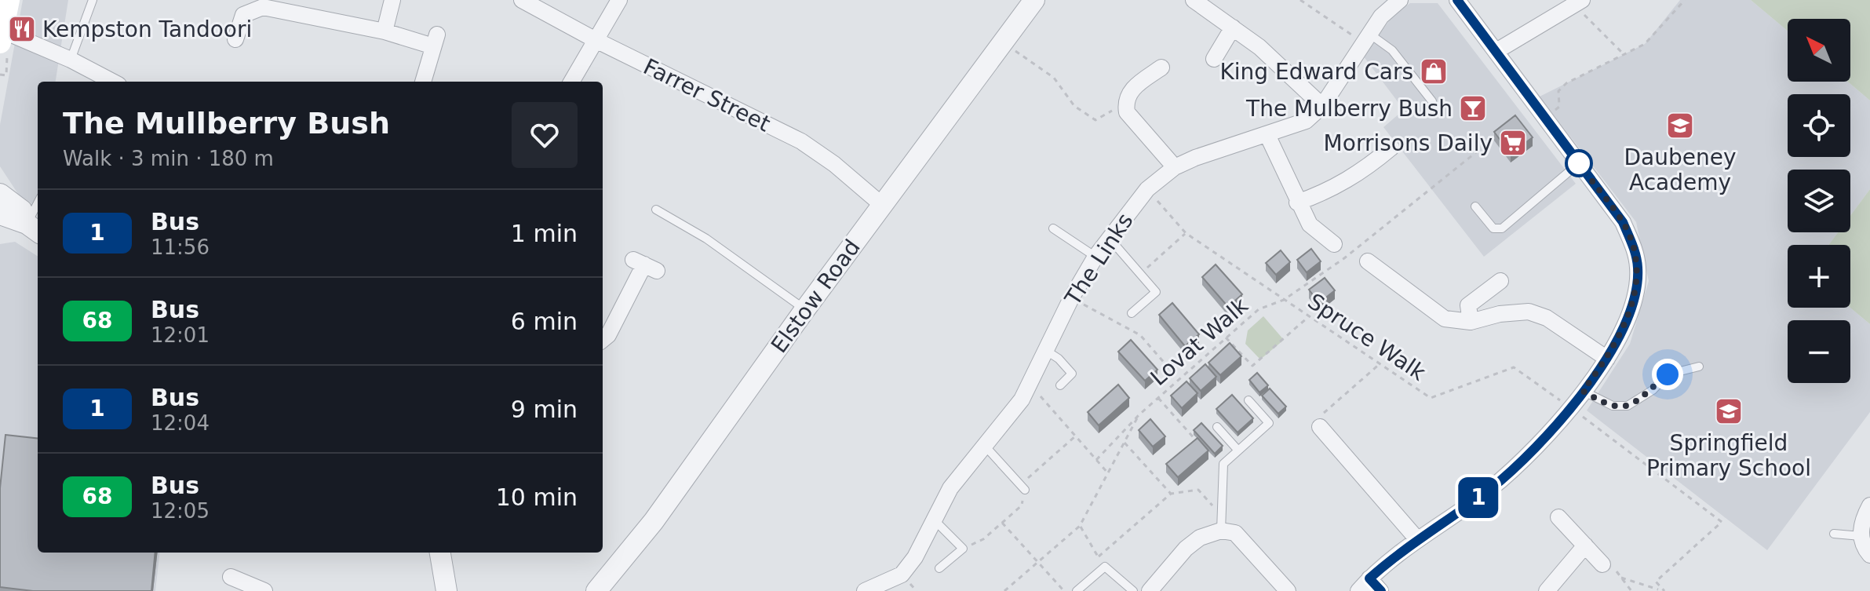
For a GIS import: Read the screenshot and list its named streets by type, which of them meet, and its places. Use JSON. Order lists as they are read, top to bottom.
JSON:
{
  "streets": {
    "street": ["Farrer Street", "The Links", "Elstow Road"],
    "path": ["Spruce Walk", "Lovat Walk"]
  },
  "crossings": [
    ["Farrer Street", "Elstow Road"],
    ["The Links", "Spruce Walk"],
    ["Spruce Walk", "Lovat Walk"]
  ],
  "places": {
    "restaurant": ["Kempston Tandoori"],
    "shop": ["King Edward Cars"],
    "bar": ["The Mulberry Bush"],
    "school or university": ["Daubeney Academy", "Springfield Primary School"],
    "supermarket": ["Morrisons Daily"]
  },
  "lines": ["bus line 1"],
  "north": "top left",
  "page": {
    "on_map": "1",
    "map_buttons": ["+", "−"],
    "heading": ["The Mullberry Bush", "Walk · 3 min · 180 m"],
    "list": [
      {
        "mark": "1",
        "name": "Bus",
        "note": "11:56",
        "value": "1 min"
      },
      {
        "mark": "68",
        "name": "Bus",
        "note": "12:01",
        "value": "6 min"
      },
      {
        "mark": "1",
        "name": "Bus",
        "note": "12:04",
        "value": "9 min"
      },
      {
        "mark": "68",
        "name": "Bus",
        "note": "12:05",
        "value": "10 min"
      }
    ]
  }
}
